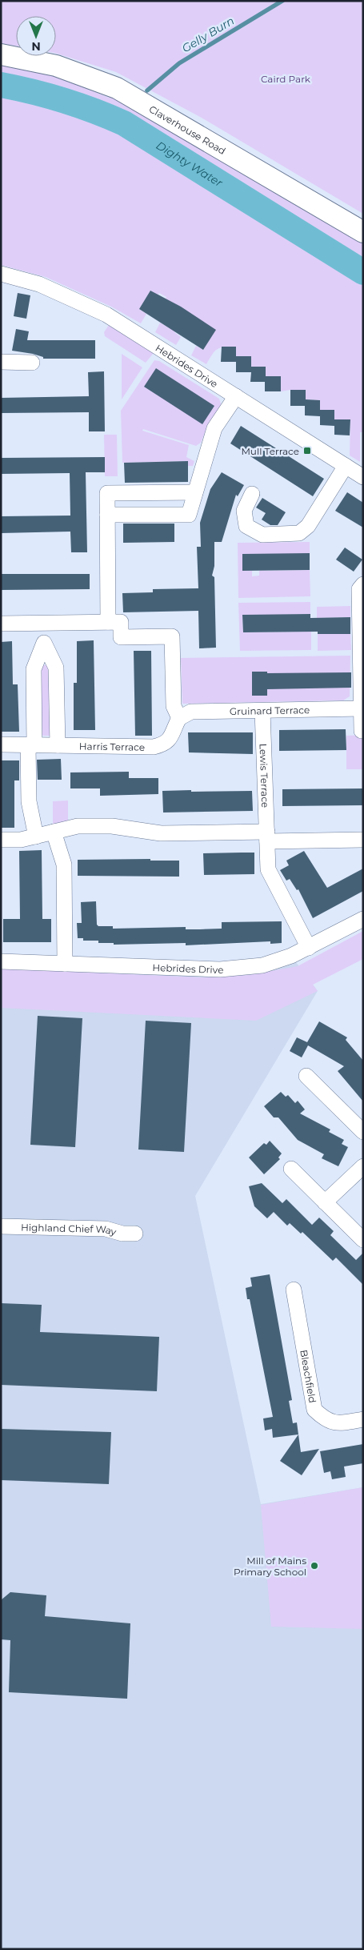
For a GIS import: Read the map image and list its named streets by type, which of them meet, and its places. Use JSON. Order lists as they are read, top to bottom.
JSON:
{
  "streets": {
    "street": [
      "Claverhouse Road",
      "Hebrides Drive",
      "Gruinard Terrace",
      "Harris Terrace",
      "Lewis Terrace",
      "Highland Chief Way",
      "Bleachfield"
    ]
  },
  "crossings": [
    ["Hebrides Drive", "Lewis Terrace"],
    ["Gruinard Terrace", "Harris Terrace"],
    ["Gruinard Terrace", "Lewis Terrace"]
  ],
  "water": ["Gelly Burn", "Dighty Water"],
  "parks": ["Caird Park"],
  "places": {
    "transit": ["Mull Terrace"],
    "other": ["Mill of Mains Primary School"]
  },
  "north": "bottom"
}
